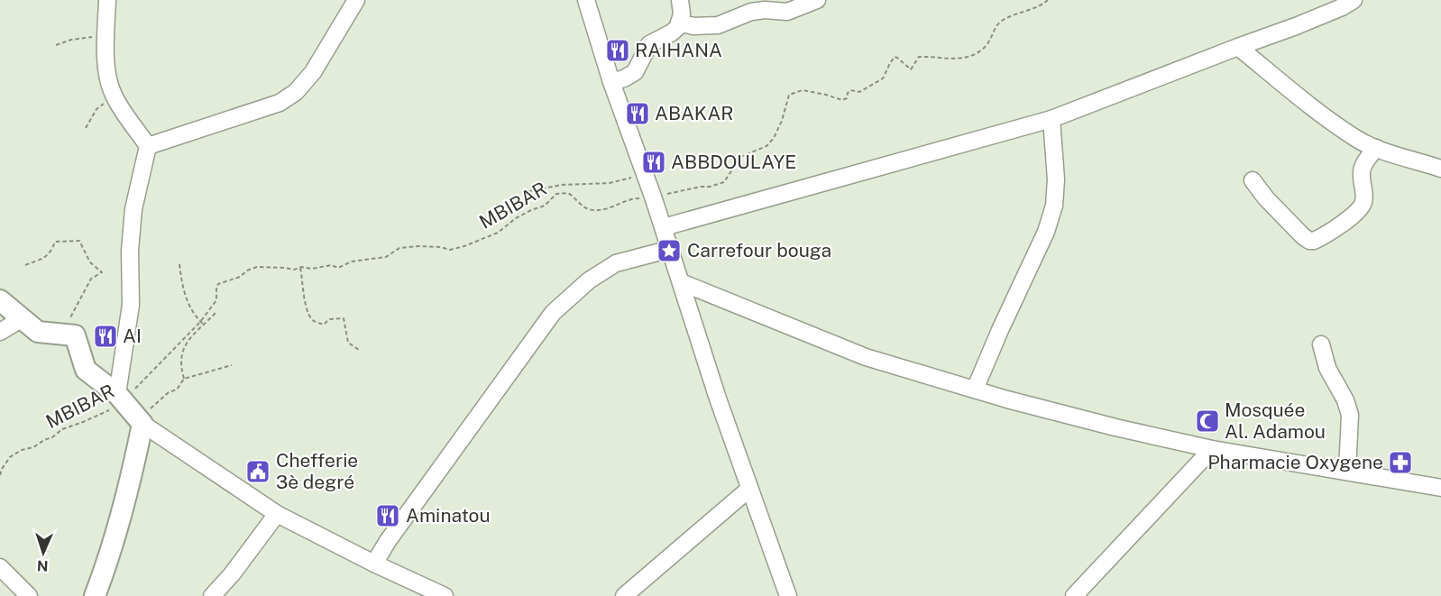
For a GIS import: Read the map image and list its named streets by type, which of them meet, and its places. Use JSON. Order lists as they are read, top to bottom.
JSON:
{
  "streets": {
    "path": ["MBIBAR"]
  },
  "places": {
    "restaurant": [
      "RAIHANA",
      "ABAKAR",
      "ABBDOULAYE",
      "AI",
      "Aminatou"
    ],
    "place": ["Carrefour bouga"],
    "mosque": ["Mosquée Al. Adamou"],
    "pharmacy": ["Pharmacie Oxygene"],
    "public building": ["Chefferie 3è degré"]
  },
  "north": "bottom"
}
